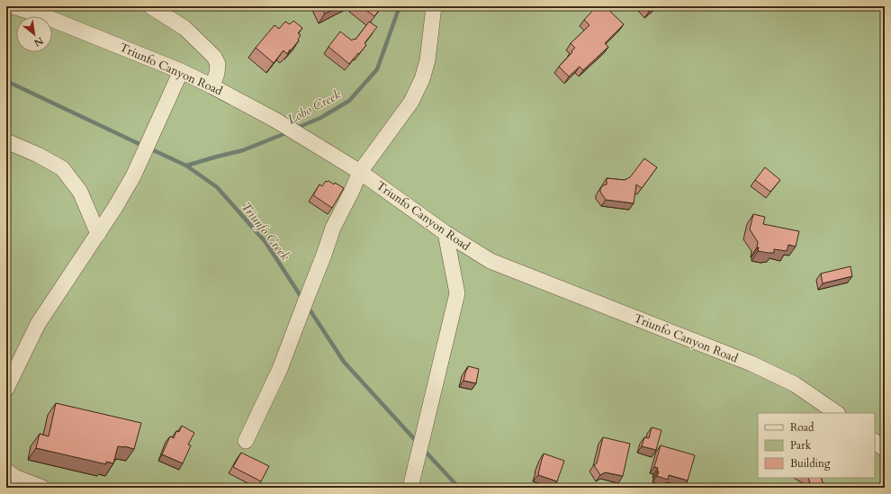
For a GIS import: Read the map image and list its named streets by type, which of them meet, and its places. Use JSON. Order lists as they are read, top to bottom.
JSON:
{
  "streets": {
    "street": ["Triunfo Canyon Road"]
  },
  "water": ["Lobo Creek", "Triunfo Creek"],
  "legend": ["Road", "Park", "Building"],
  "north": "bottom right"
}
